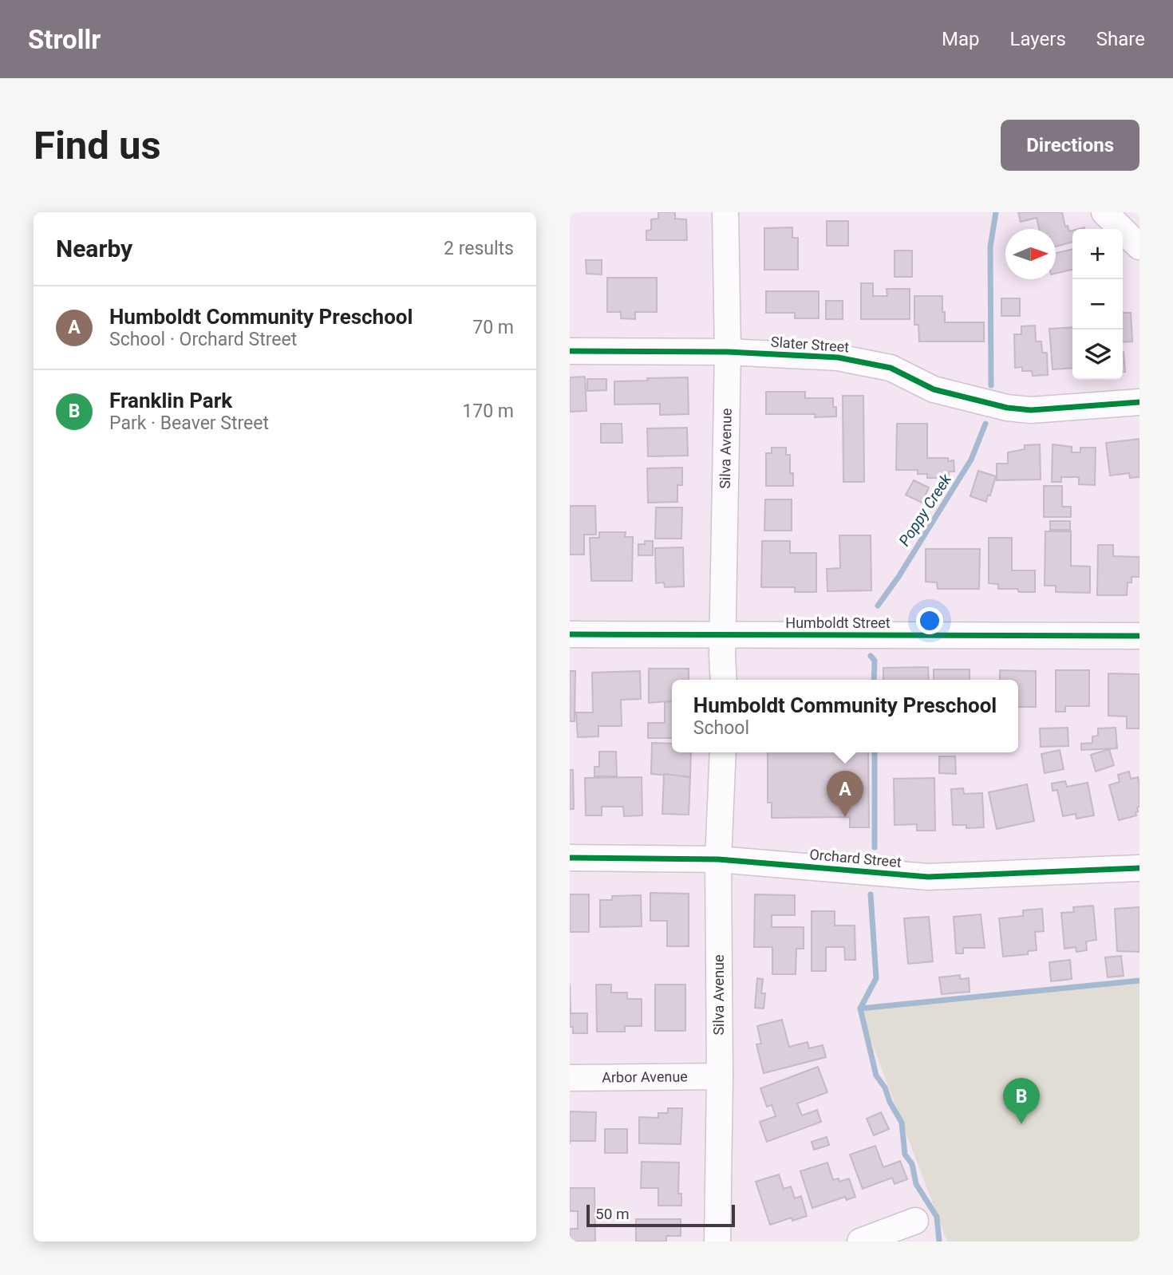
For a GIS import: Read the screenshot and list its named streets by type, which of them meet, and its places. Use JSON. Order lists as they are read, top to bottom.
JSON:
{
  "streets": {
    "street": [
      "Slater Street",
      "Silva Avenue",
      "Humboldt Street",
      "Orchard Street",
      "Arbor Avenue"
    ]
  },
  "crossings": [
    ["Slater Street", "Silva Avenue"],
    ["Silva Avenue", "Humboldt Street"],
    ["Silva Avenue", "Orchard Street"],
    ["Silva Avenue", "Arbor Avenue"]
  ],
  "water": ["Poppy Creek"],
  "scale_bar": "50 m",
  "north": "right",
  "page": {
    "header": "Strollr",
    "nav": ["Map", "Layers", "Share"],
    "buttons": "Directions",
    "title": "Find us",
    "heading": ["Nearby", "2 results"],
    "map_buttons": ["+", "−"],
    "list": [
      {
        "mark": "A",
        "name": "Humboldt Community Preschool",
        "note": "School · Orchard Street",
        "value": "70 m"
      },
      {
        "mark": "B",
        "name": "Franklin Park",
        "note": "Park · Beaver Street",
        "value": "170 m"
      }
    ],
    "popup": ["Humboldt Community Preschool", "School"],
    "pins": ["A", "B"],
    "scale": "50 m"
  }
}
